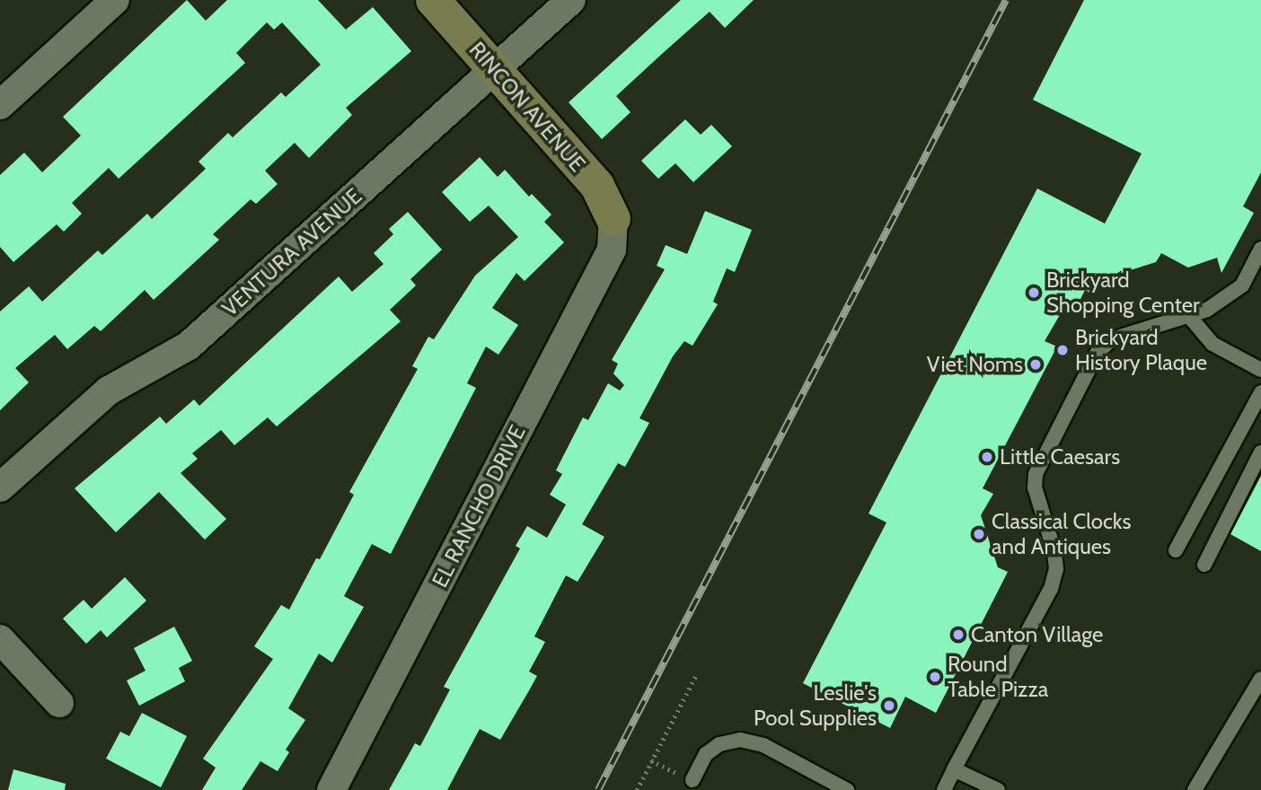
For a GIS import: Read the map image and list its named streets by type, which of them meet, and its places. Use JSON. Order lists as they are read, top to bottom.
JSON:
{
  "streets": {
    "street": ["RINCON AVENUE", "VENTURA AVENUE", "EL RANCHO DRIVE"]
  },
  "crossings": [
    ["RINCON AVENUE", "VENTURA AVENUE"],
    ["RINCON AVENUE", "EL RANCHO DRIVE"]
  ],
  "places": [
    "Brickyard Shopping Center",
    "Brickyard History Plaque",
    "Viet Noms",
    "Little Caesars",
    "Classical Clocks and Antiques",
    "Canton Village",
    "Round Table Pizza",
    "Leslie's Pool Supplies"
  ]
}
